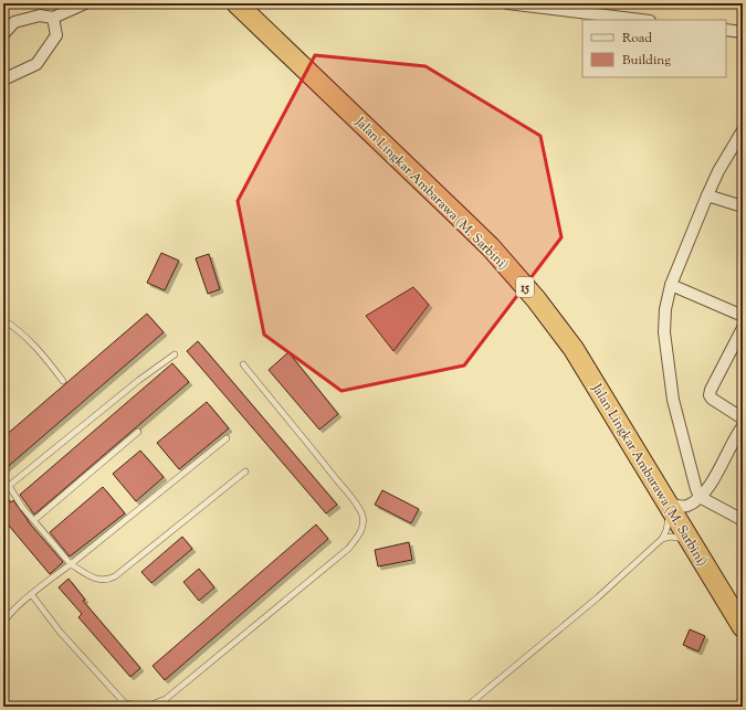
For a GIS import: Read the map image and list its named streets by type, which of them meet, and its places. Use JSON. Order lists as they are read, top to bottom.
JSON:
{
  "streets": {
    "highway": ["Jalan Lingkar Ambarawa (M. Sarbini)", "15"]
  },
  "legend": ["Road", "Building"]
}
